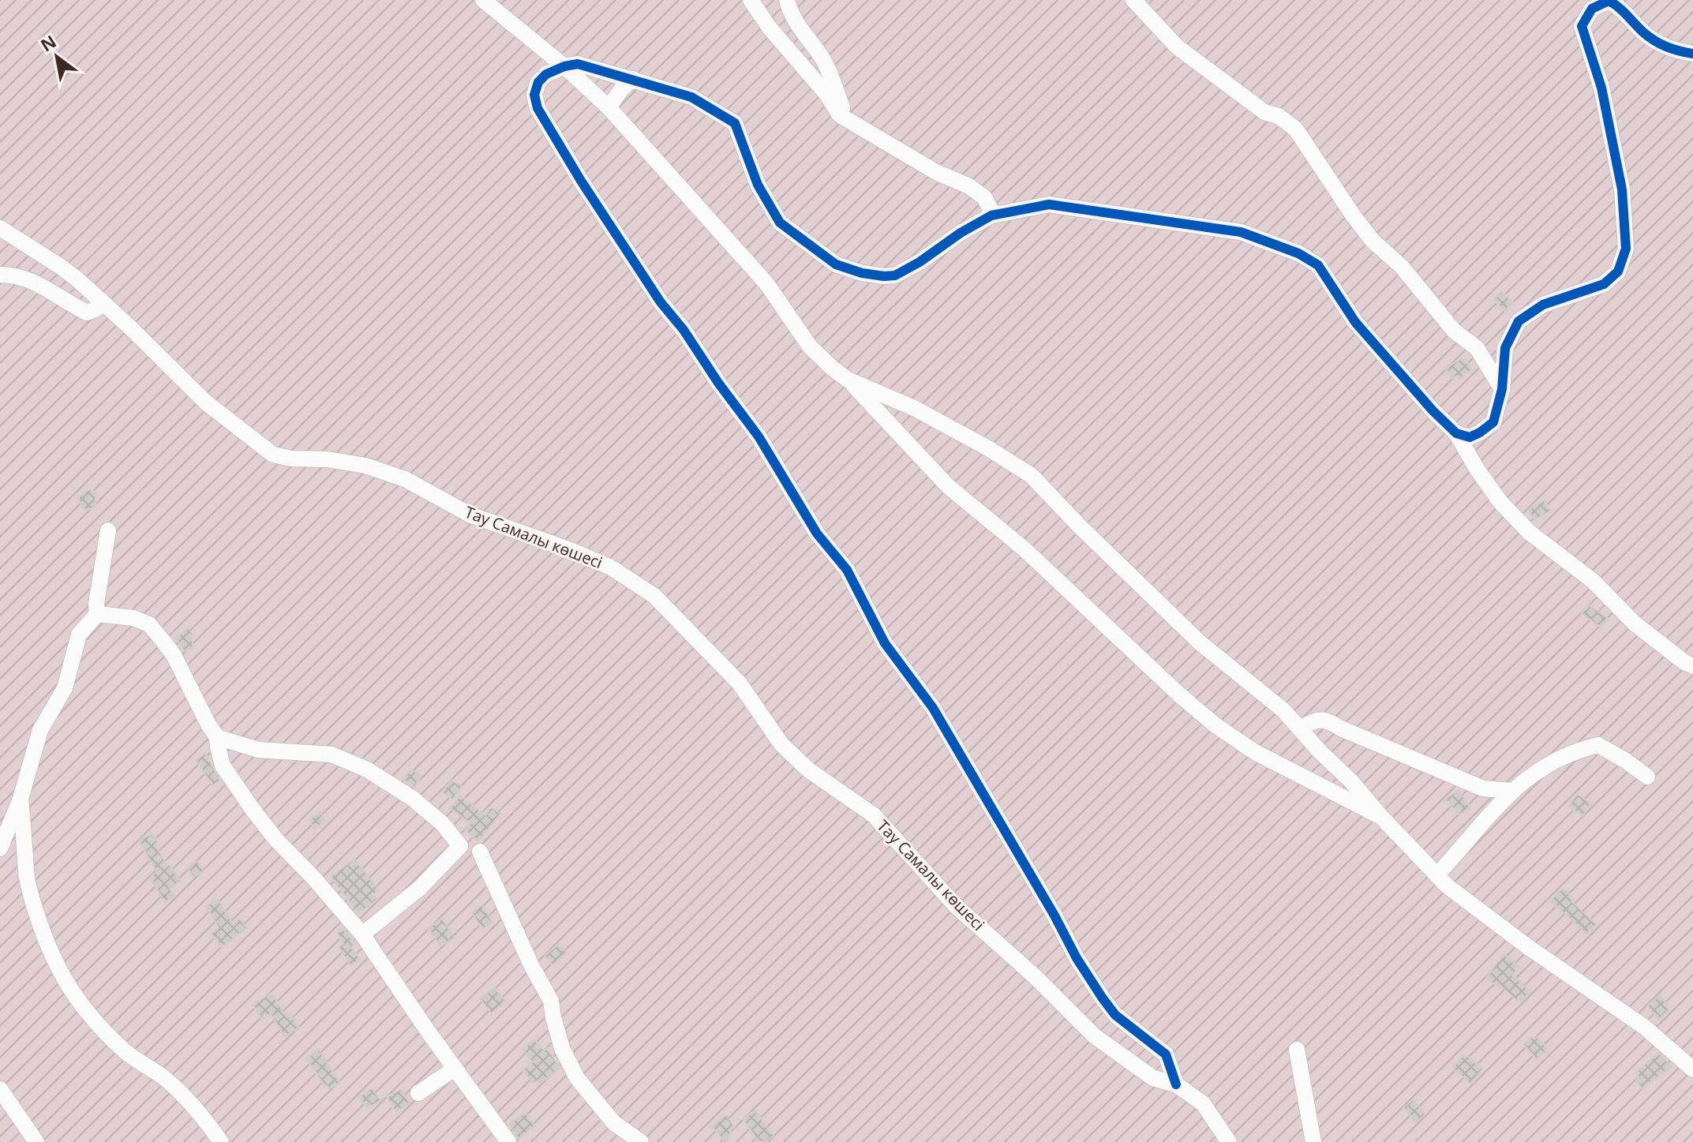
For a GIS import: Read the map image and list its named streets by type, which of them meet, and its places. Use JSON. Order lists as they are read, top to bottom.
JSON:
{
  "streets": {
    "street": ["Тау Самалы көшесі"]
  },
  "north": "top left"
}
